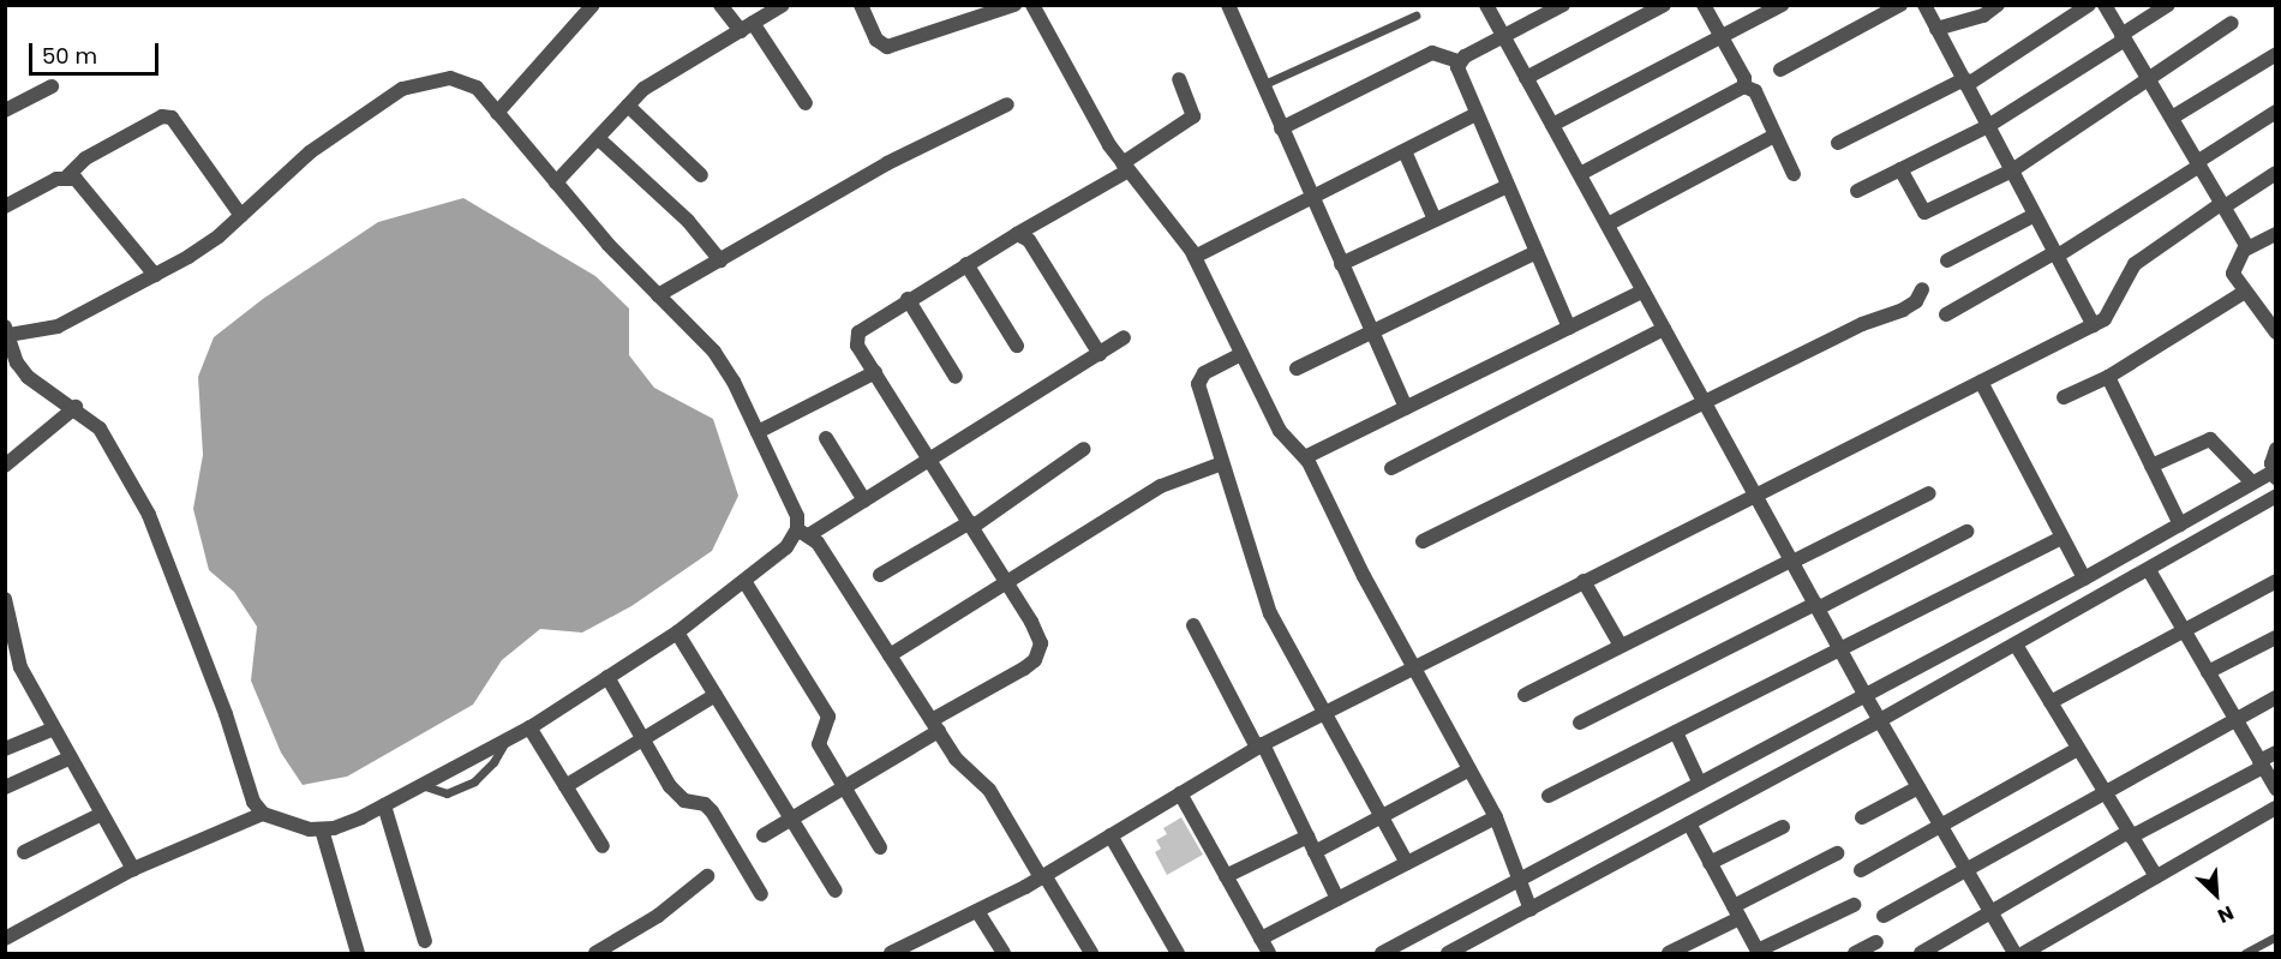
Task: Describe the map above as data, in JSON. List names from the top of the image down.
{
  "scale_bar": "50 m",
  "north": "bottom right"
}
